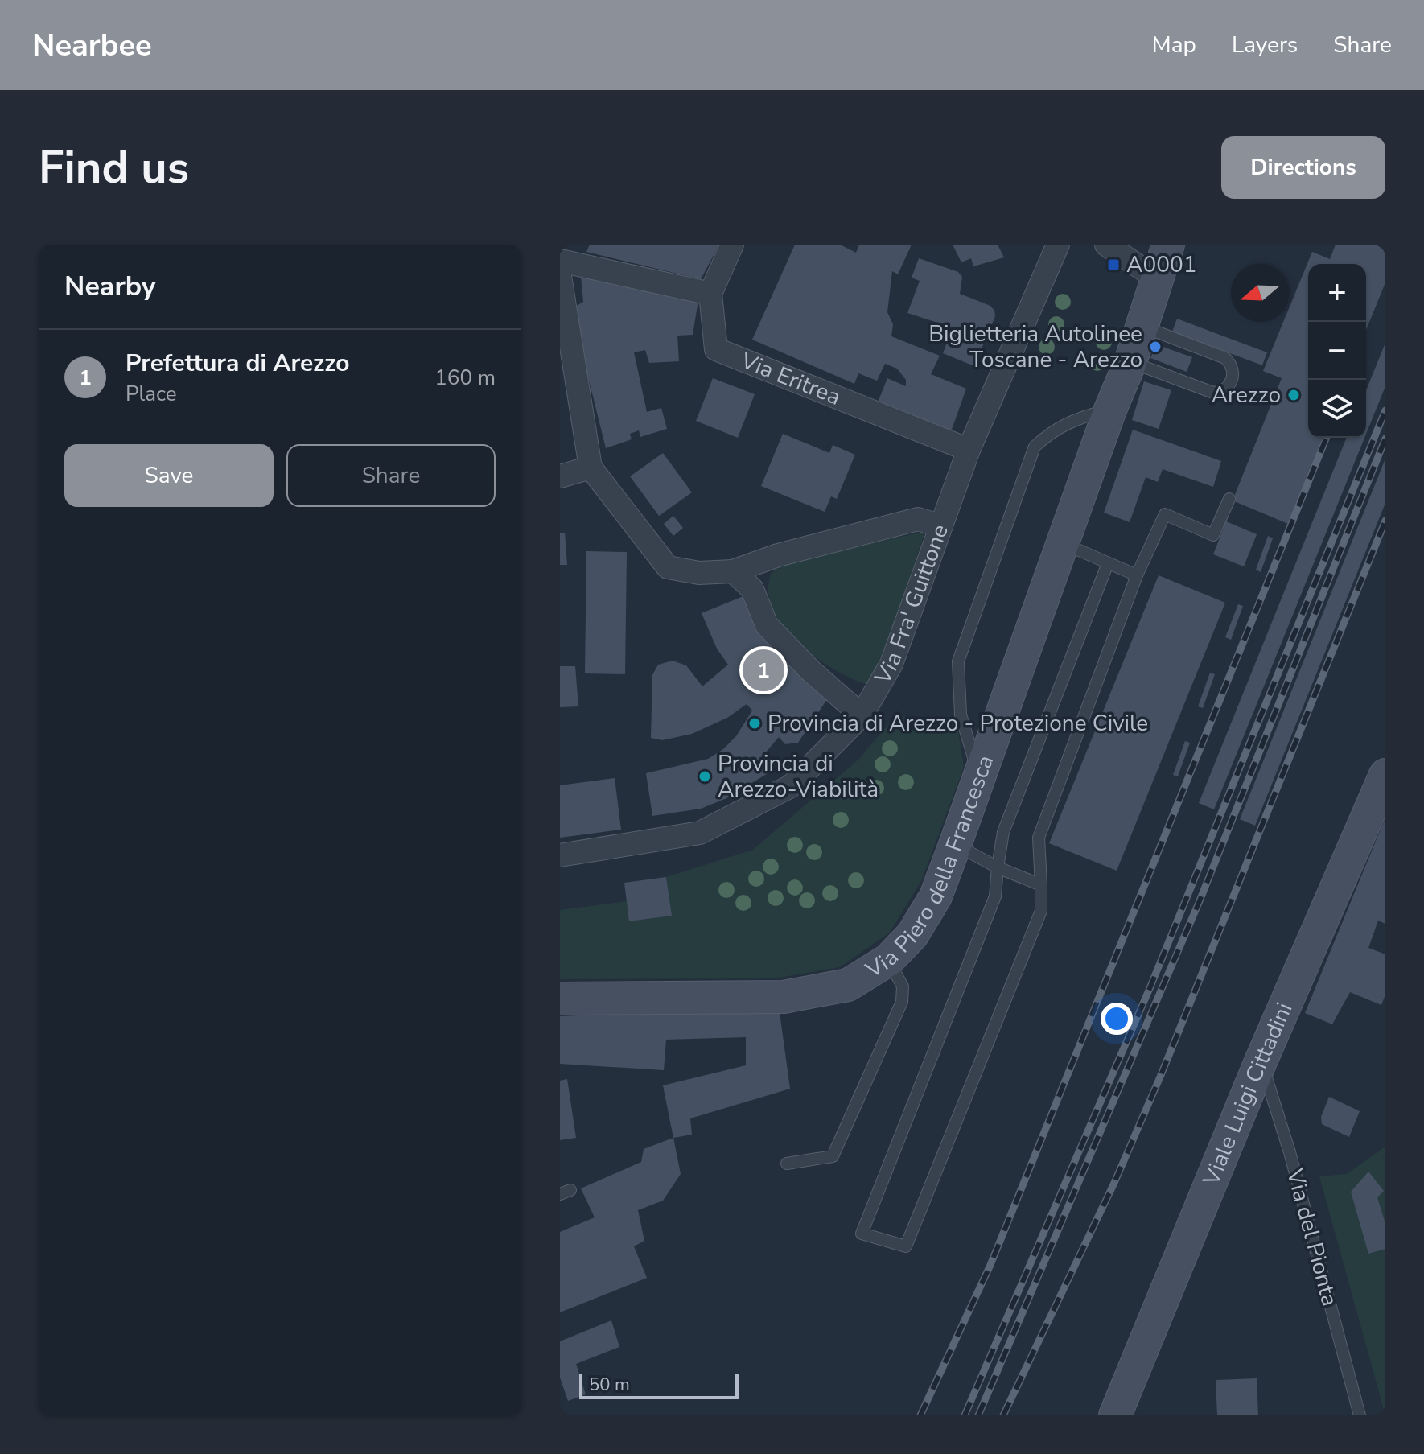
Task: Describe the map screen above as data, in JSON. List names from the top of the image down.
{
  "streets": {
    "main road": ["Via Piero della Francesca", "Viale Luigi Cittadini"],
    "street": ["Via Eritrea", "Via Fra' Guittone"],
    "lane": ["Via del Pionta"]
  },
  "crossings": [
    ["Via Eritrea", "Via Fra' Guittone"],
    ["Viale Luigi Cittadini", "Via del Pionta"]
  ],
  "places": {
    "transit": ["A0001"],
    "other": [
      "Biglietteria Autolinee Toscane - Arezzo",
      "Arezzo",
      "Provincia di Arezzo - Protezione Civile",
      "Provincia di Arezzo-Viabilità"
    ]
  },
  "scale_bar": "50 m",
  "north": "left",
  "page": {
    "header": "Nearbee",
    "nav": ["Map", "Layers", "Share"],
    "buttons": [
      "Directions",
      ["Save", "Share"]
    ],
    "title": "Find us",
    "heading": "Nearby",
    "map_buttons": ["+", "−"],
    "list": [
      {
        "mark": "1",
        "name": "Prefettura di Arezzo",
        "note": "Place",
        "value": "160 m"
      }
    ],
    "pins": "1",
    "scale": "50 m"
  }
}
